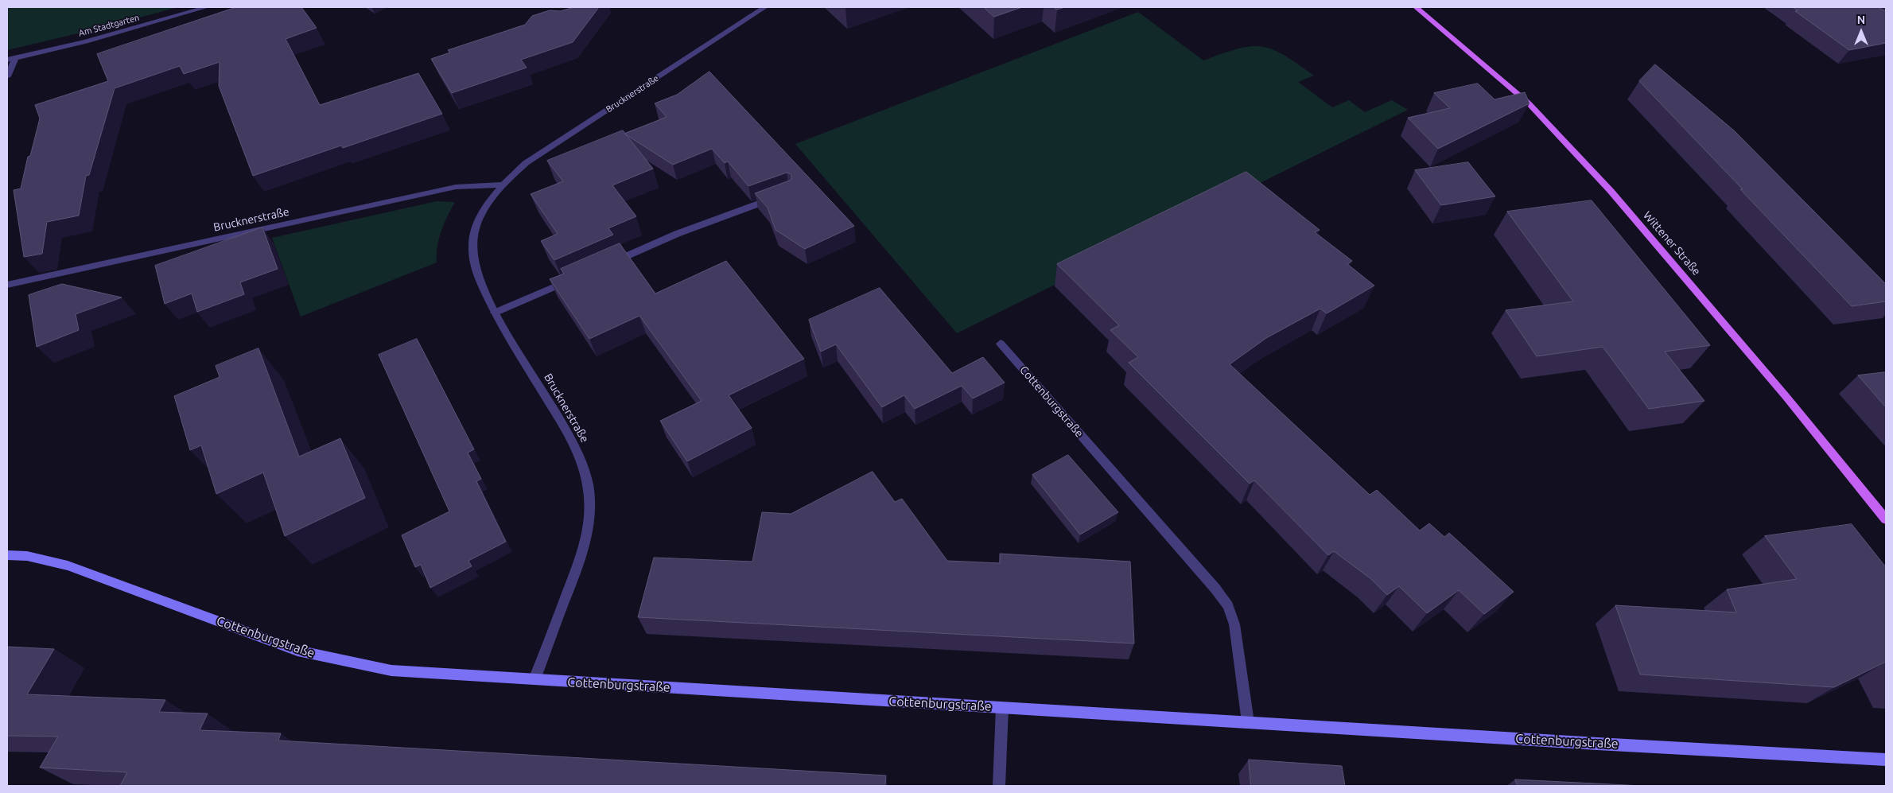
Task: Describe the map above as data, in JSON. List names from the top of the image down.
{
  "streets": {
    "main road": ["Wittener Straße"],
    "street": ["Am Stadtgarten", "Brucknerstraße", "Cottenburgstraße"]
  },
  "crossings": [
    ["Brucknerstraße", "Cottenburgstraße"]
  ],
  "north": "top"
}
